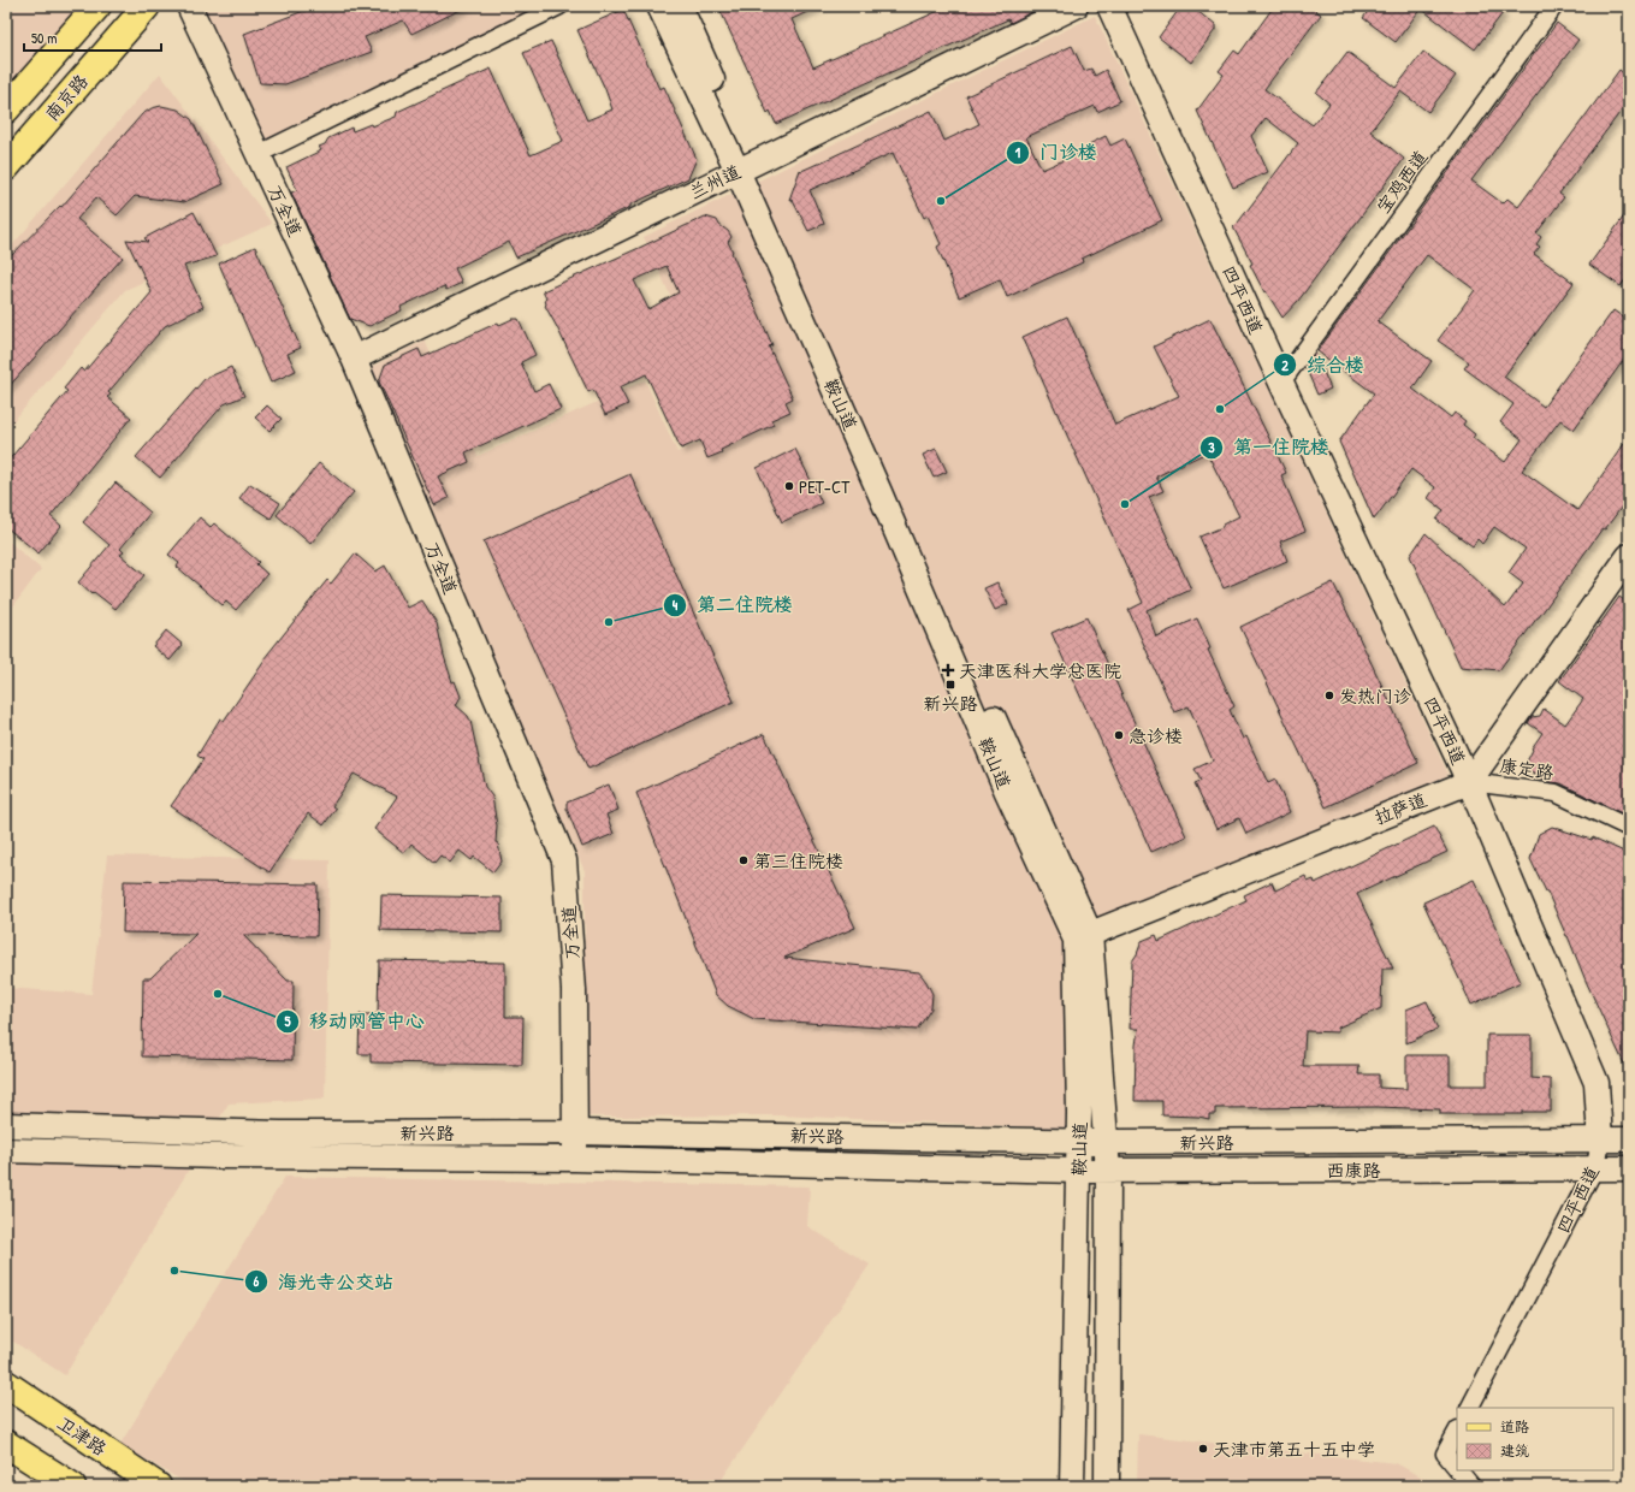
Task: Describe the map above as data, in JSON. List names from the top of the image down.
{
  "streets": {
    "main road": [
      "南京路",
      "兰州道",
      "万全道",
      "四平西道",
      "鞍山道",
      "拉萨道",
      "新兴路",
      "西康路",
      "卫津路"
    ],
    "street": ["宝鸡西道", "康定路"]
  },
  "crossings": [
    ["兰州道", "万全道"],
    ["兰州道", "鞍山道"],
    ["宝鸡西道", "四平西道"],
    ["万全道", "新兴路"],
    ["万全道", "西康路"],
    ["四平西道", "康定路"],
    ["四平西道", "拉萨道"],
    ["四平西道", "新兴路"],
    ["四平西道", "西康路"],
    ["鞍山道", "拉萨道"],
    ["鞍山道", "新兴路"],
    ["鞍山道", "西康路"],
    ["康定路", "拉萨道"]
  ],
  "places": {
    "other": [
      "门诊楼",
      "综合楼",
      "PET-CT",
      "第一住院楼",
      "第二住院楼",
      "发热门诊",
      "急诊楼",
      "第三住院楼",
      "移动网管中心",
      "海光寺公交站",
      "天津市第五十五中学"
    ],
    "health": ["天津医科大学总医院"],
    "transit": ["新兴路"]
  },
  "legend": ["道路", "建筑"],
  "scale_bar": "50 m"
}
